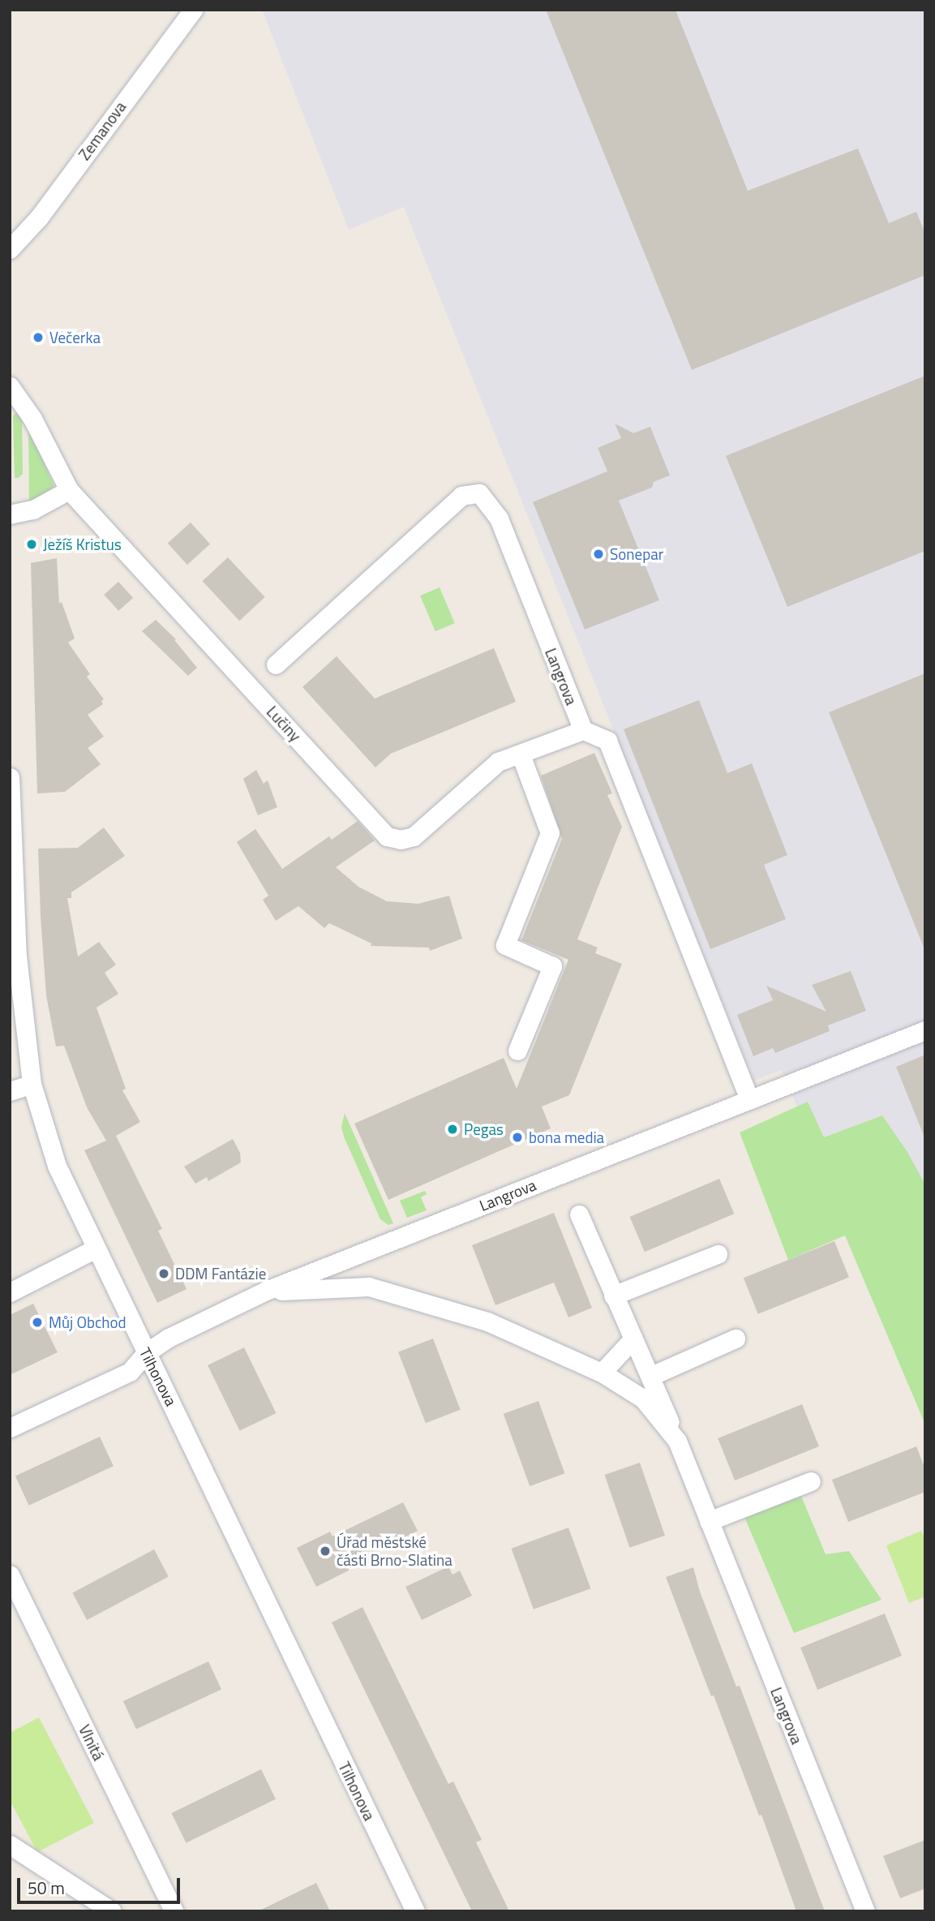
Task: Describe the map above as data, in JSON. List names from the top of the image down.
{
  "streets": {
    "street": [
      "Zemanova",
      "Langrova",
      "Lučiny",
      "Tilhonova",
      "Vlnitá"
    ]
  },
  "crossings": [
    ["Langrova", "Lučiny"],
    ["Langrova", "Tilhonova"]
  ],
  "places": [
    "Večerka",
    "Ježíš Kristus",
    "Sonepar",
    "Pegas",
    "bona media",
    "DDM Fantázie",
    "Můj Obchod",
    "Úřad městské části Brno-Slatina"
  ],
  "scale_bar": "50 m"
}
